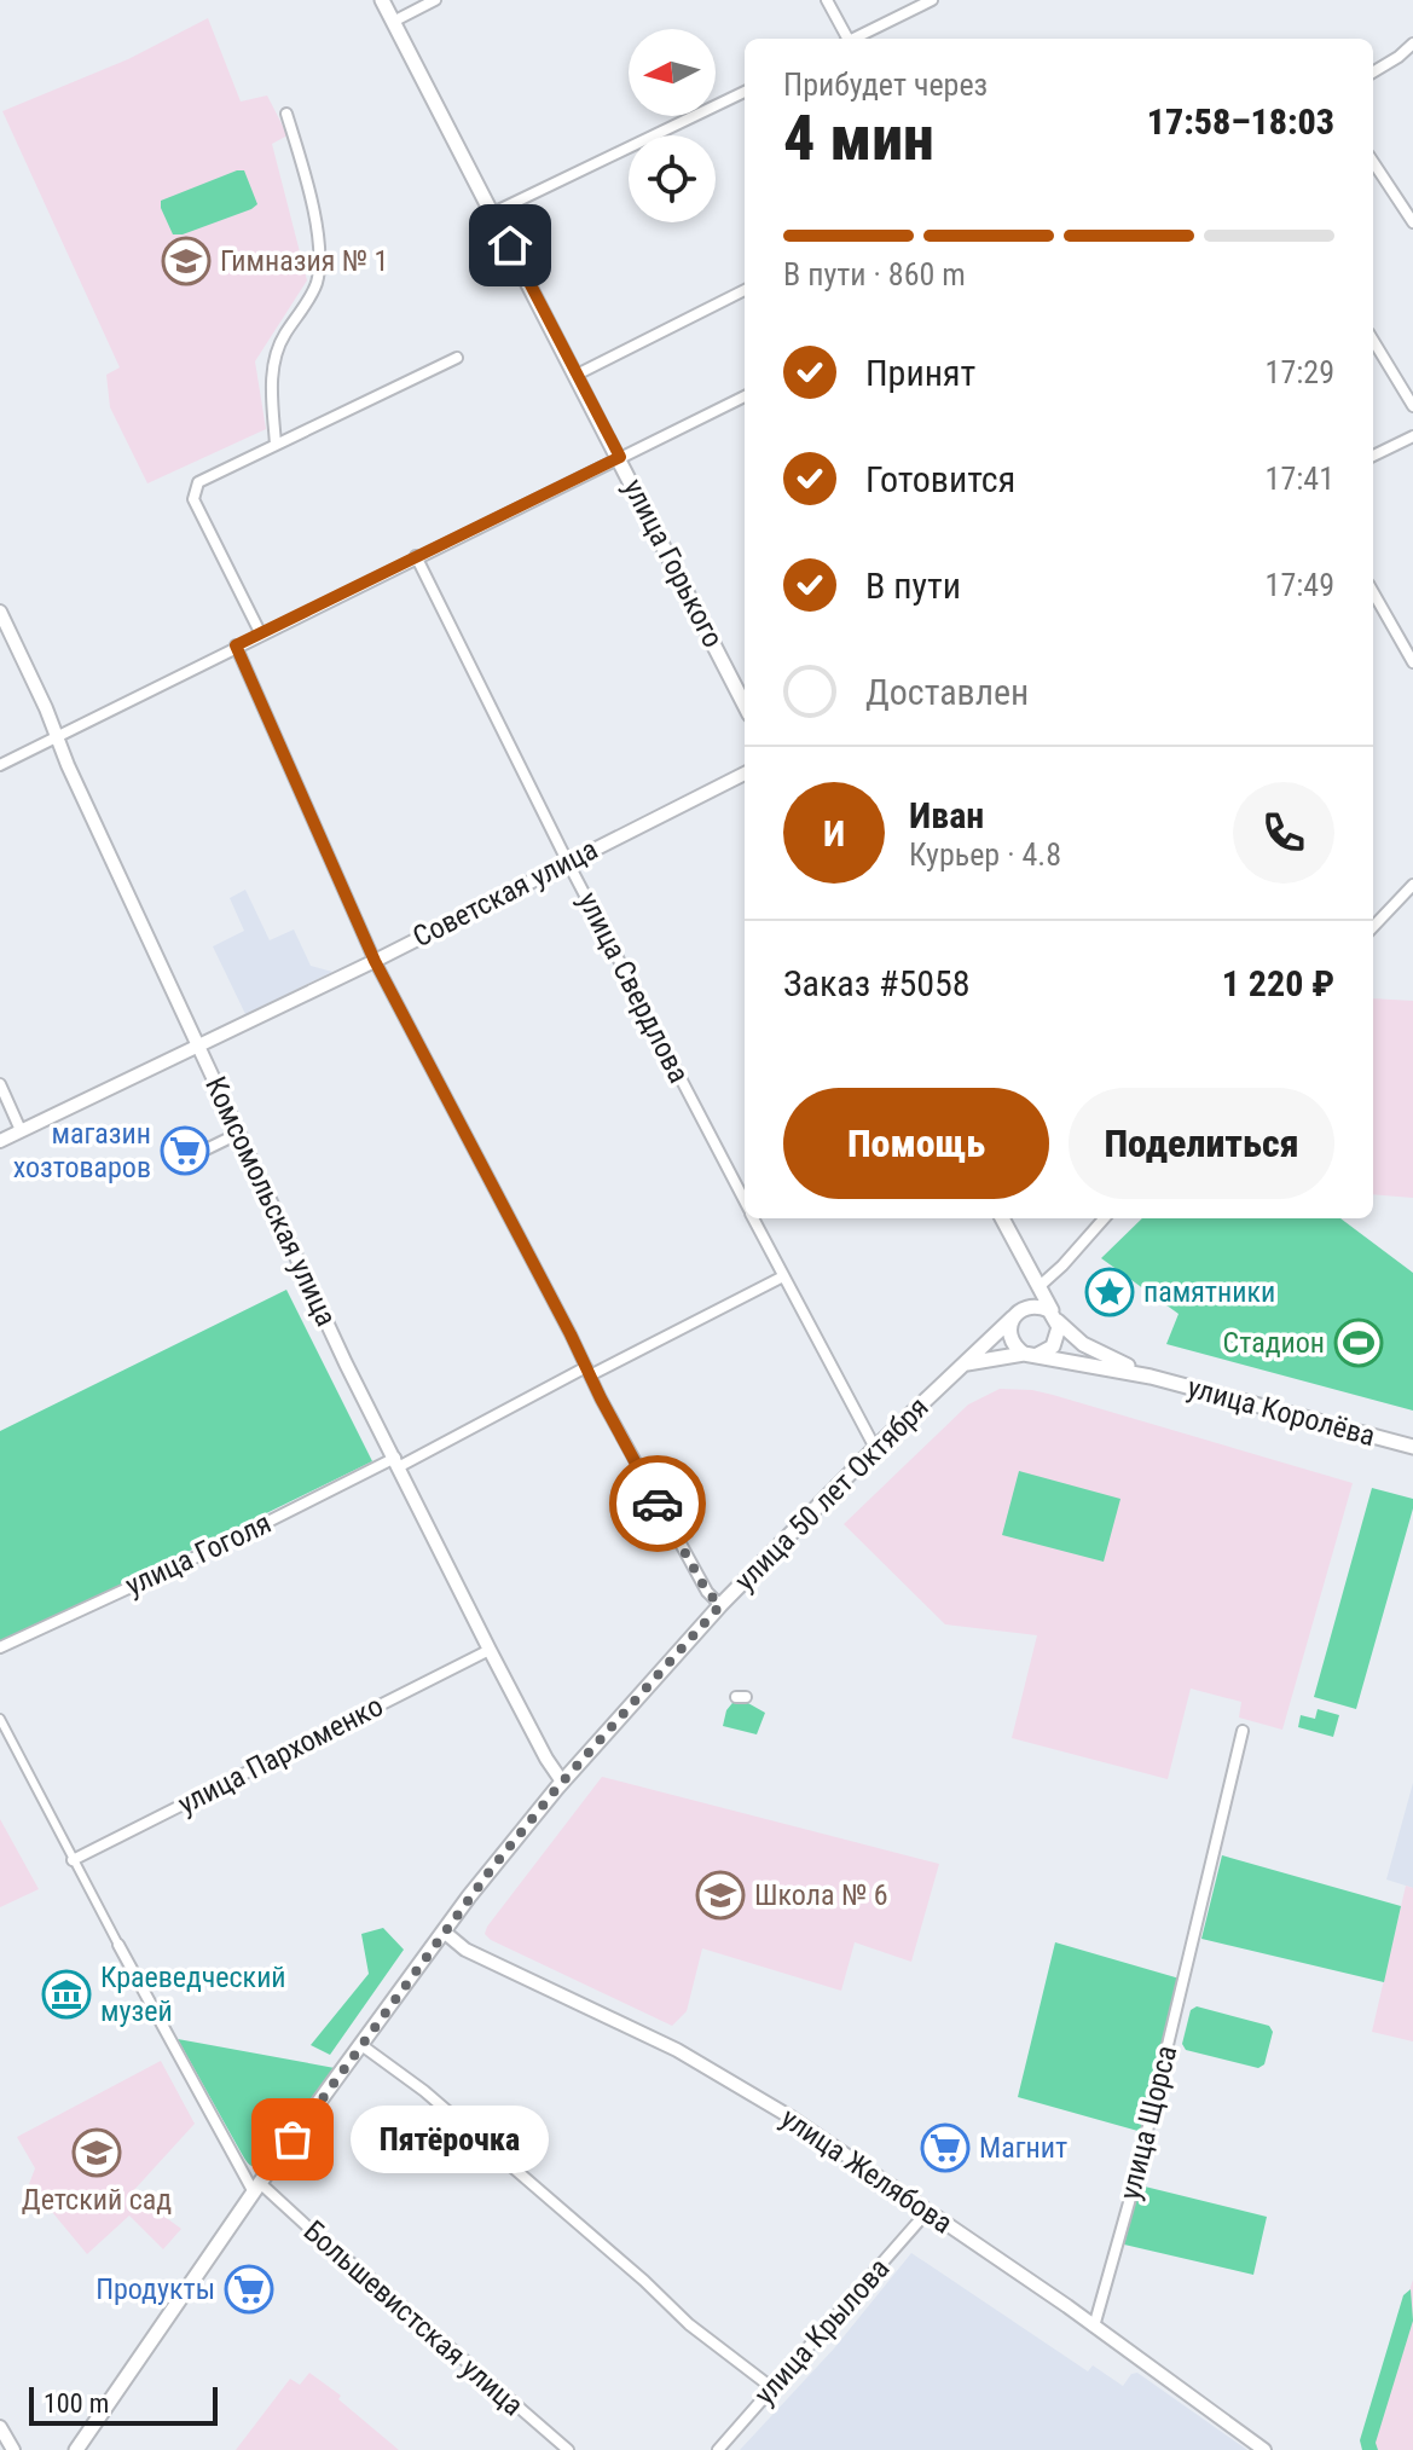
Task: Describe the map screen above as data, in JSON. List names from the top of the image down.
{
  "streets": {
    "main road": ["улица Горького", "улица Королёва", "улица 50 лет Октября"],
    "street": [
      "Советская улица",
      "улица Свердлова",
      "Комсомольская улица",
      "улица Гоголя",
      "улица Пархоменко",
      "улица Щорса",
      "улица Желябова",
      "Большевистская улица",
      "улица Крылова"
    ]
  },
  "crossings": [
    ["Советская улица", "улица Свердлова"],
    ["Советская улица", "Комсомольская улица"],
    ["улица Свердлова", "улица 50 лет Октября"],
    ["улица Свердлова", "улица Гоголя"],
    ["Комсомольская улица", "улица 50 лет Октября"],
    ["Комсомольская улица", "улица Гоголя"],
    ["Комсомольская улица", "улица Пархоменко"],
    ["улица Королёва", "улица 50 лет Октября"],
    ["улица 50 лет Октября", "улица Желябова"],
    ["улица 50 лет Октября", "Большевистская улица"],
    ["улица Пархоменко", "Большевистская улица"],
    ["улица Щорса", "улица Желябова"],
    ["улица Желябова", "улица Крылова"]
  ],
  "places": {
    "school or university": ["Гимназия № 1", "Школа № 6", "Детский сад"],
    "supermarket": ["магазин хозтоваров", "Магнит", "Продукты"],
    "place": ["памятники"],
    "sports": ["Стадион"],
    "museum": ["Краеведческий музей"],
    "other": ["Пятёрочка"]
  },
  "scale_bar": "100 m",
  "north": "left",
  "page": {
    "heading": ["4 мин", "Прибудет через", "17:58–18:03"],
    "panel": [
      "Иван",
      "Курьер · 4.8",
      "Заказ #5058",
      "1 220 ₽"
    ],
    "bar": "В пути · 860 m",
    "list": [
      ["Принят", "17:29"],
      ["Готовится", "17:41"],
      ["В пути", "17:49"],
      "Доставлен"
    ],
    "round": "И",
    "buttons": ["Помощь", "Поделиться"],
    "bubble": "Пятёрочка",
    "scale": "100 m"
  }
}
